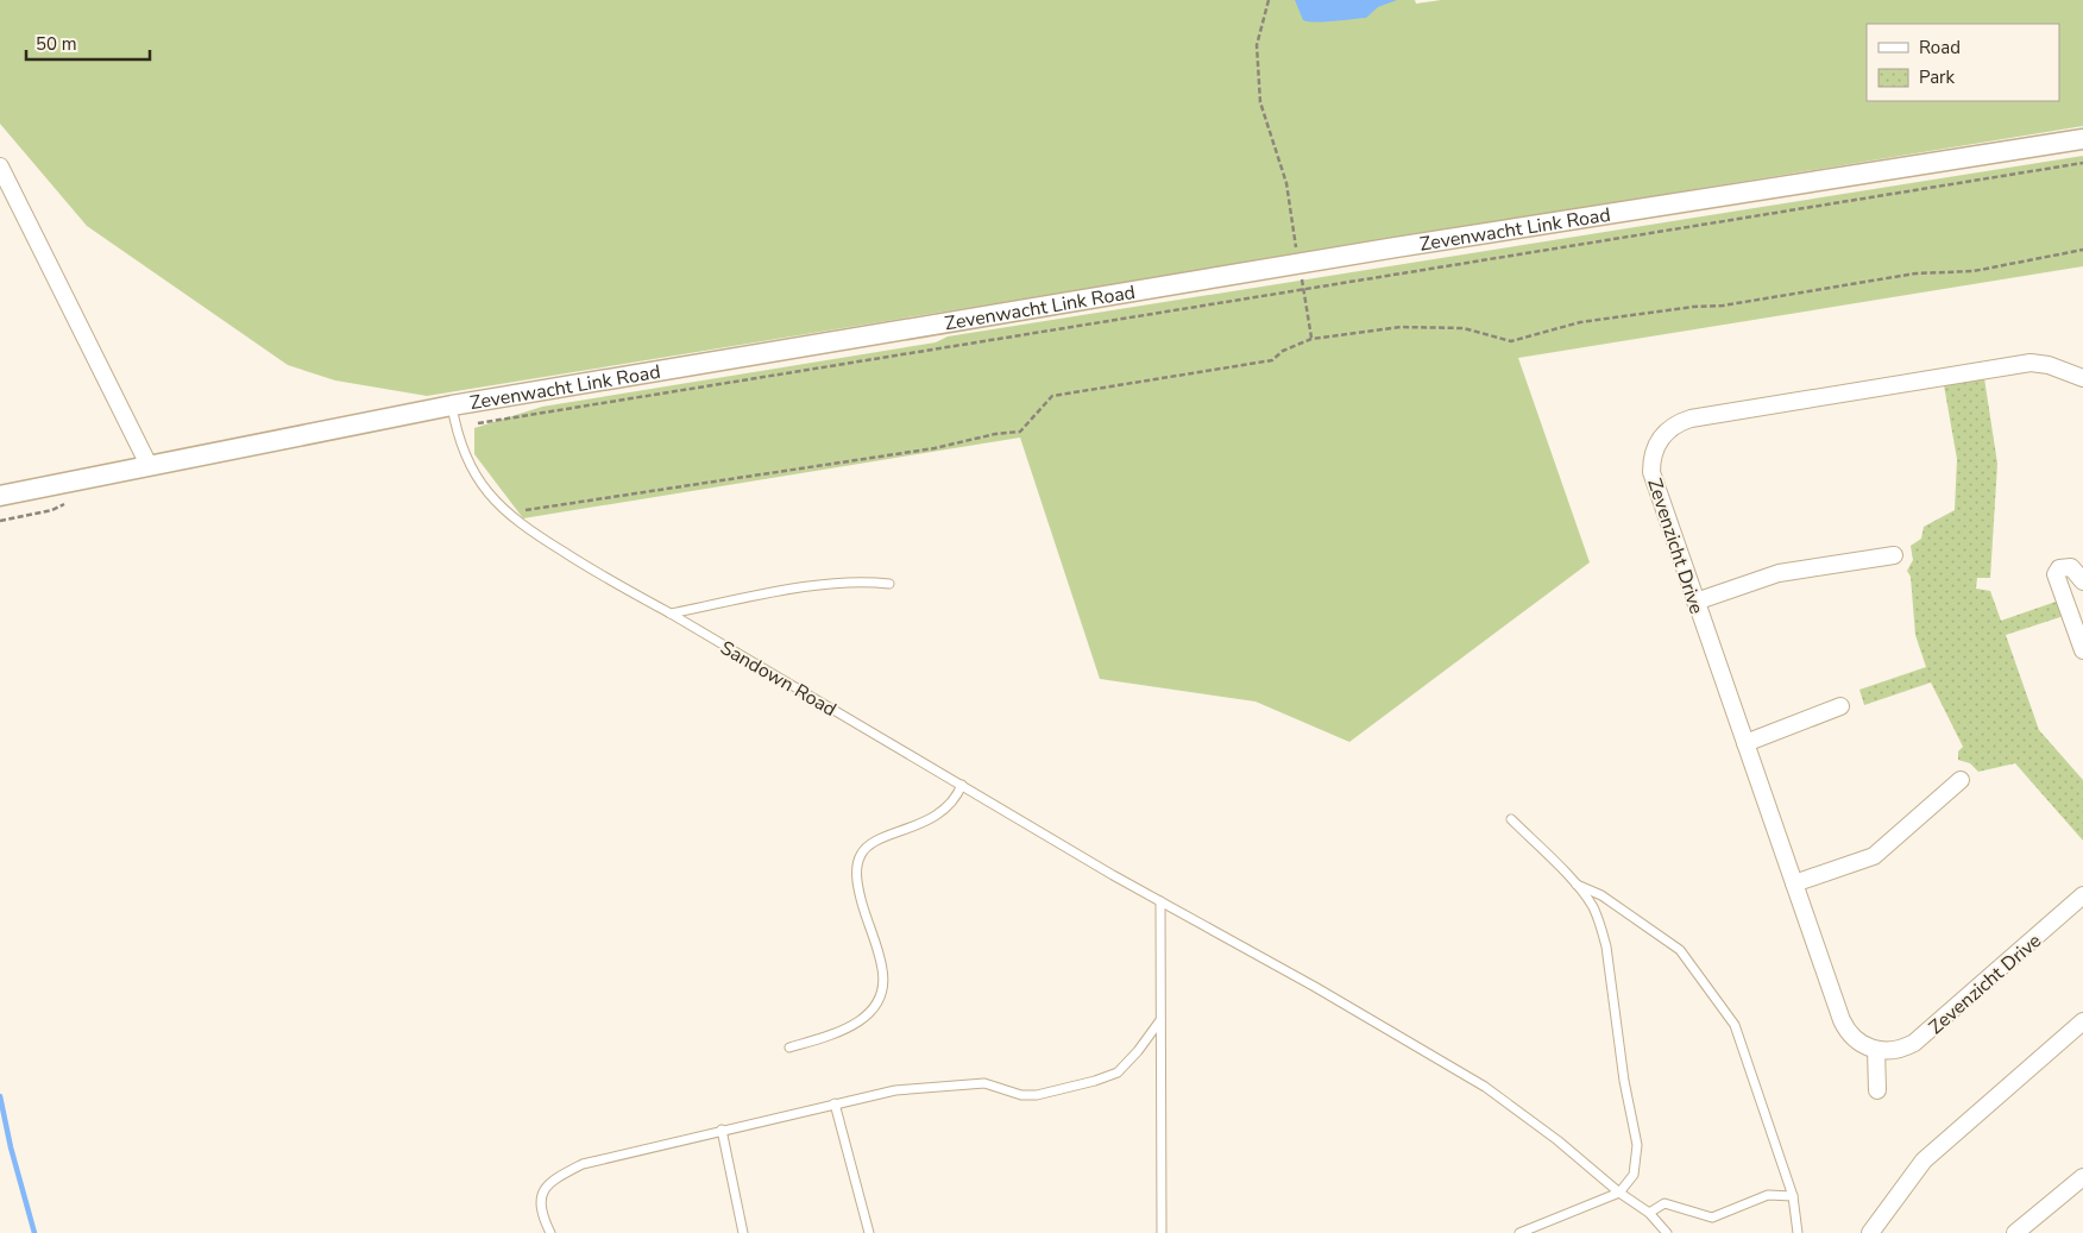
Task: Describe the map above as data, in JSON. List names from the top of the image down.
{
  "streets": {
    "street": ["Zevenwacht Link Road", "Zevenzicht Drive"],
    "lane": ["Sandown Road"]
  },
  "crossings": [
    ["Zevenwacht Link Road", "Sandown Road"]
  ],
  "legend": ["Road", "Park"],
  "scale_bar": "50 m"
}
